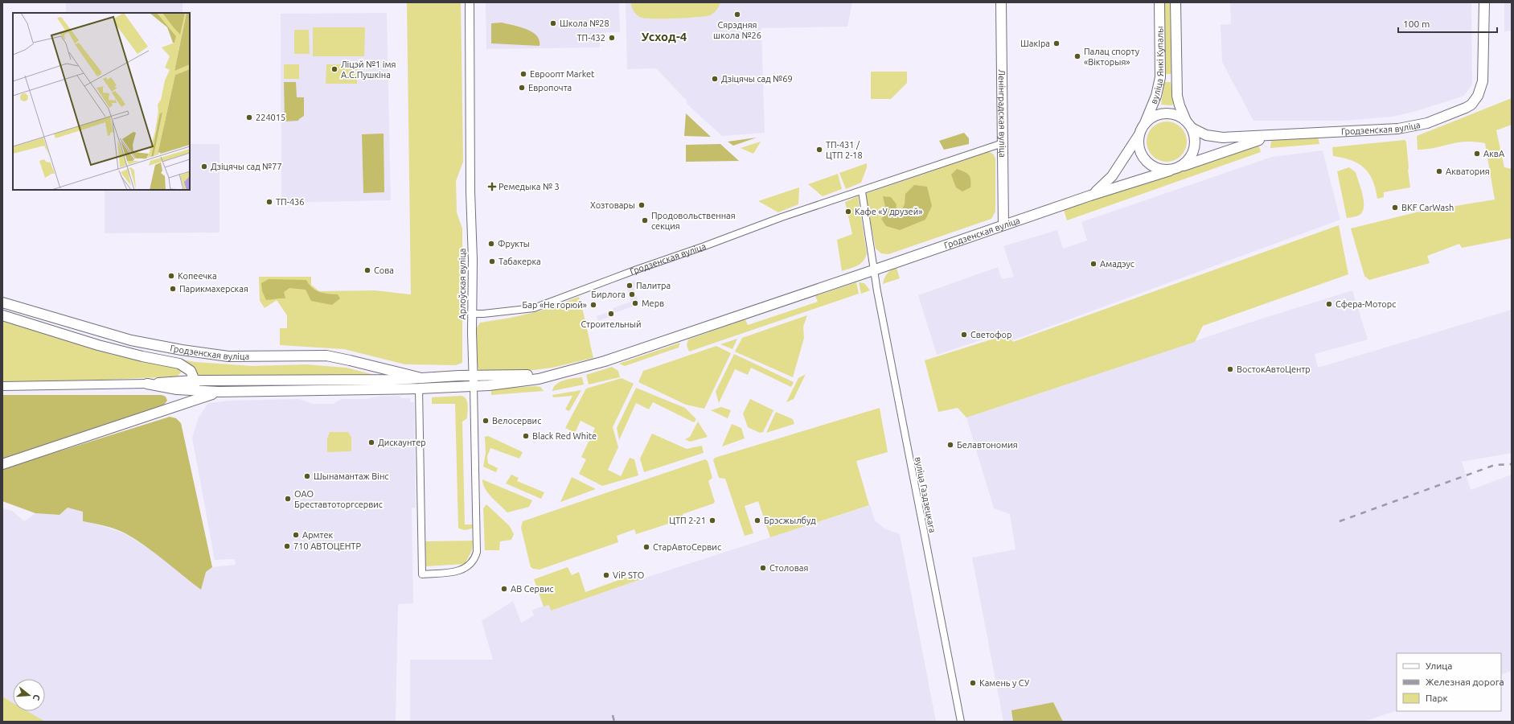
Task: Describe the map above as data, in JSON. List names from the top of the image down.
{
  "streets": {
    "main road": ["вуліца Янкі Купалы", "Ленінградская вуліца", "Гродзенская вуліца"],
    "street": ["Арлоўская вуліца", "вуліца Газдзецкага"]
  },
  "crossings": [
    ["вуліца Янкі Купалы", "Гродзенская вуліца"],
    ["Ленінградская вуліца", "Гродзенская вуліца"],
    ["Гродзенская вуліца", "Арлоўская вуліца"],
    ["Гродзенская вуліца", "вуліца Газдзецкага"]
  ],
  "districts": ["Усход-4"],
  "places": {
    "other": [
      "Сярэдняя школа №26",
      "Школа №28",
      "ТП-432",
      "ШакІра",
      "Палац спорту «Вікторыя»",
      "Ліцэй №1 імя А.С.Пушкіна",
      "Евроопт Market",
      "Дзіцячы сад №69",
      "Европочта",
      "224015",
      "ТП-431 / ЦТП 2-18",
      "АквА",
      "Дзіцячы сад №77",
      "Акватория",
      "ТП-436",
      "Хозтовары",
      "BKF CarWash",
      "Кафе «У друзей»",
      "Продовольственная секция",
      "Фрукты",
      "Табакерка",
      "Амадэус",
      "Сова",
      "Копеечка",
      "Палитра",
      "Парикмахерская",
      "Бирлога",
      "Мерв",
      "Сфера-Моторс",
      "Бар «Не горюй»",
      "Строительный",
      "Светофор",
      "ВостокАвтоЦентр",
      "Велосервис",
      "Black Red White",
      "Дискаунтер",
      "Белавтономия",
      "Шынамантаж Вінс",
      "ОАО Бреставтоторгсервис",
      "ЦТП 2-21",
      "Брэсжылбуд",
      "Армтек",
      "710 АВТОЦЕНТР",
      "СтарАвтоСервис",
      "Столовая",
      "ViP STO",
      "АВ Сервис",
      "Камень у СУ"
    ],
    "health": ["Ремедыка № 3"]
  },
  "legend": ["Улица", "Железная дорога", "Парк"],
  "scale_bar": "100 m",
  "north": "right"
}
